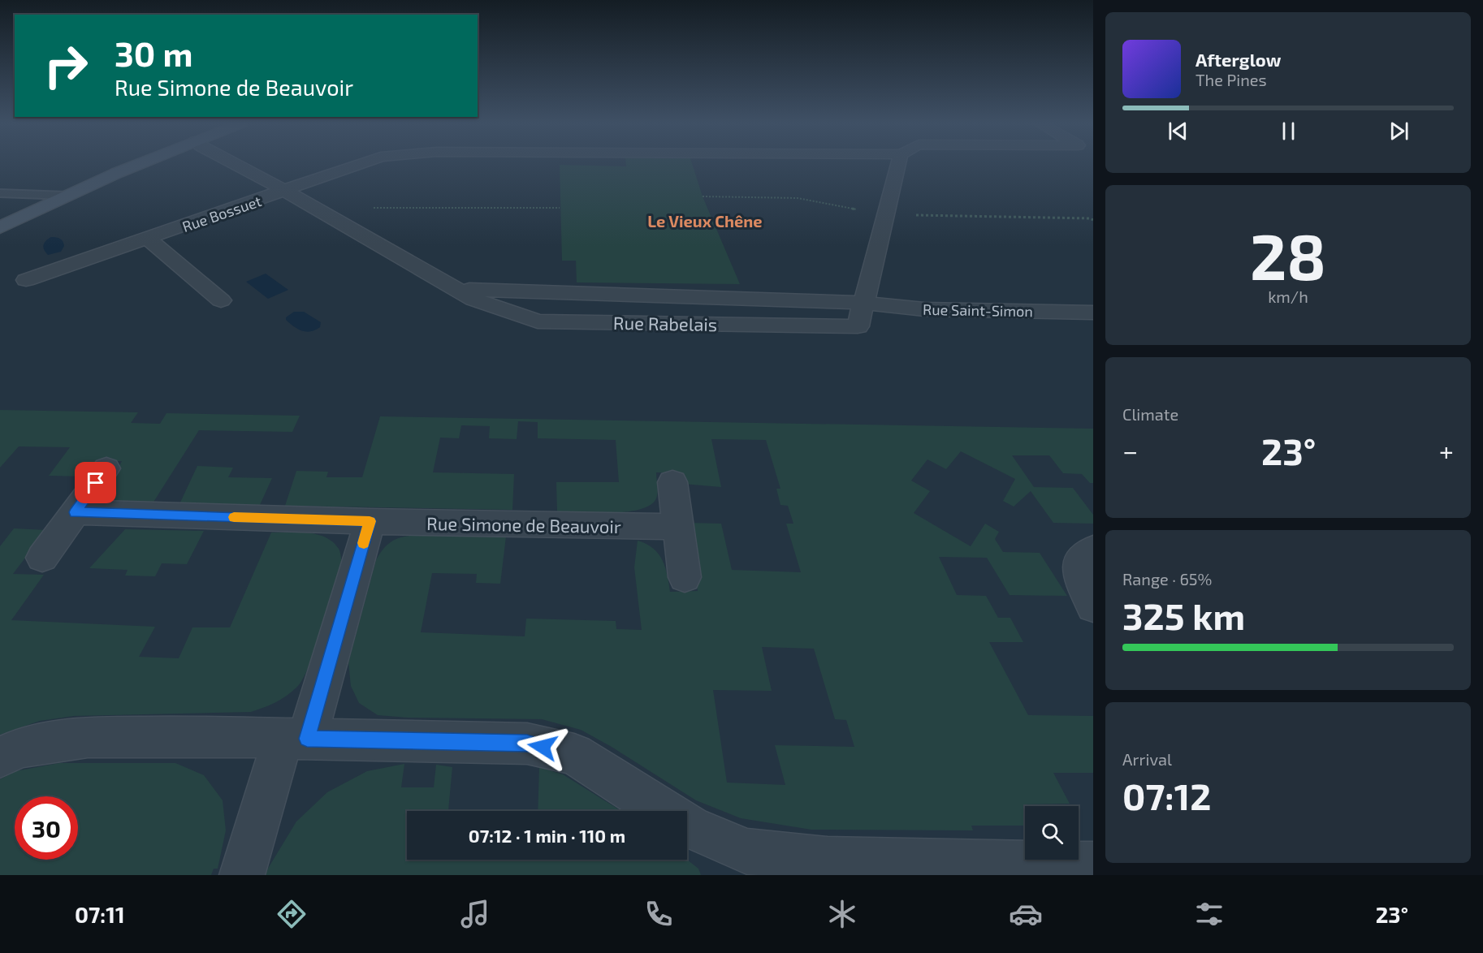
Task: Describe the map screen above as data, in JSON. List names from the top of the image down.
{
  "streets": {
    "street": [
      "Rue Bossuet",
      "Rue Saint-Simon",
      "Rue Rabelais",
      "Rue Simone de Beauvoir"
    ]
  },
  "crossings": [
    ["Rue Bossuet", "Rue Rabelais"],
    ["Rue Saint-Simon", "Rue Rabelais"]
  ],
  "districts": ["Le Vieux Chêne"],
  "page": {
    "turn": ["30 m", "Rue Simone de Beauvoir"],
    "song": ["Afterglow", "The Pines"],
    "tile": [
      ["28", "km/h"],
      "Climate",
      ["Range · 65%", "325 km"],
      ["Arrival", "07:12"]
    ],
    "heat": ["−", "23°", "+"],
    "limit": "30",
    "trip": "07:12 · 1 min · 110 m",
    "tabs": ["07:11", "23°"]
  }
}
